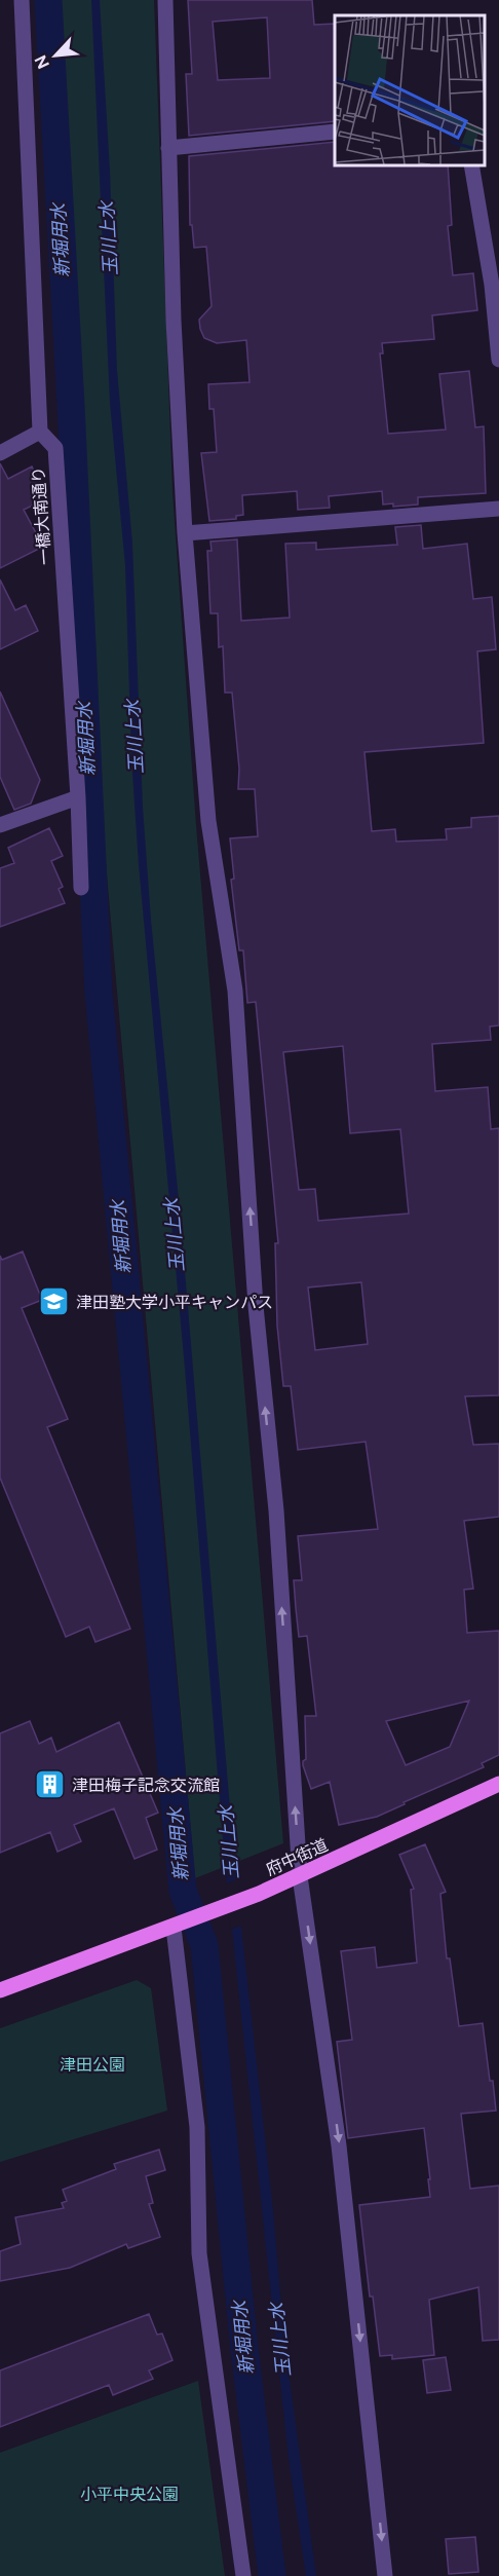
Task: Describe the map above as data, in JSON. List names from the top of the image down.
{
  "streets": {
    "main road": ["府中街道"],
    "street": ["一橋大南通り"]
  },
  "water": ["玉川上水", "新堀用水"],
  "parks": ["津田公園", "小平中央公園"],
  "places": {
    "school or university": ["津田塾大学小平キャンパス"],
    "building": ["津田梅子記念交流館"]
  },
  "north": "bottom left"
}
